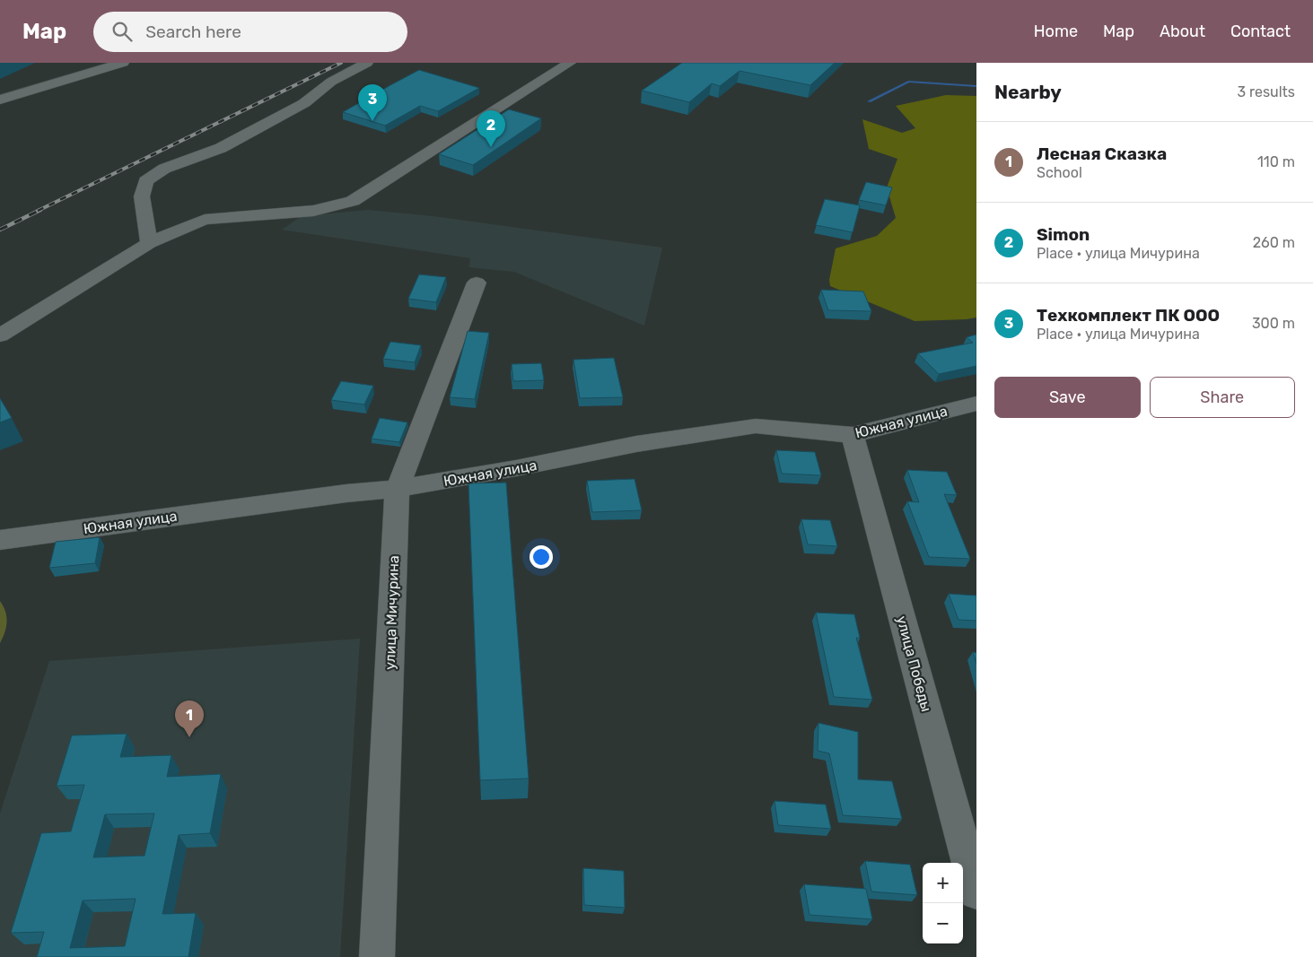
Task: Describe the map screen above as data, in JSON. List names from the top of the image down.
{
  "streets": {
    "street": ["Южная улица", "улица Мичурина", "улица Победы"]
  },
  "crossings": [
    ["Южная улица", "улица Мичурина"],
    ["Южная улица", "улица Победы"]
  ],
  "page": {
    "header": "Map",
    "search": "Search here",
    "nav": [
      "Home",
      "Map",
      "About",
      "Contact"
    ],
    "heading": ["Nearby", "3 results"],
    "pins": ["3", "2", "1"],
    "list": [
      {
        "mark": "1",
        "name": "Лесная Сказка",
        "note": "School",
        "value": "110 m"
      },
      {
        "mark": "2",
        "name": "Simon",
        "note": "Place · улица Мичурина",
        "value": "260 m"
      },
      {
        "mark": "3",
        "name": "Техкомплект ПК ООО",
        "note": "Place · улица Мичурина",
        "value": "300 m"
      }
    ],
    "buttons": ["Save", "Share"],
    "map_buttons": ["+", "−"]
  }
}
